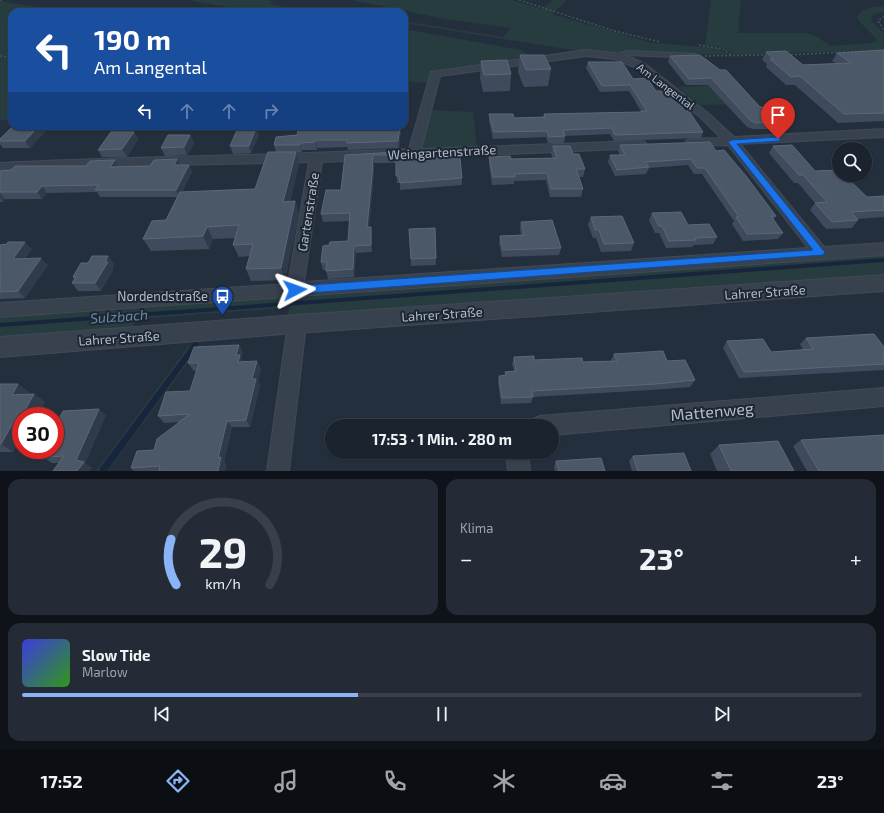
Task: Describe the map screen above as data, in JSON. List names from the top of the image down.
{
  "streets": {
    "street": [
      "Am Langental",
      "Weingartenstraße",
      "Gartenstraße",
      "Lahrer Straße",
      "Mattenweg"
    ]
  },
  "crossings": [
    ["Am Langental", "Weingartenstraße"],
    ["Weingartenstraße", "Gartenstraße"]
  ],
  "water": ["Sulzbach"],
  "places": {
    "bus stop": ["Nordendstraße"]
  },
  "page": {
    "turn": ["190 m", "Am Langental"],
    "limit": "30",
    "trip": "17:53 · 1 Min. · 280 m",
    "tile": "Klima",
    "heat": ["−", "23°", "+"],
    "song": ["Slow Tide", "Marlow"],
    "tabs": ["17:52", "23°"],
    "gauge": ["29", "km/h"]
  }
}
